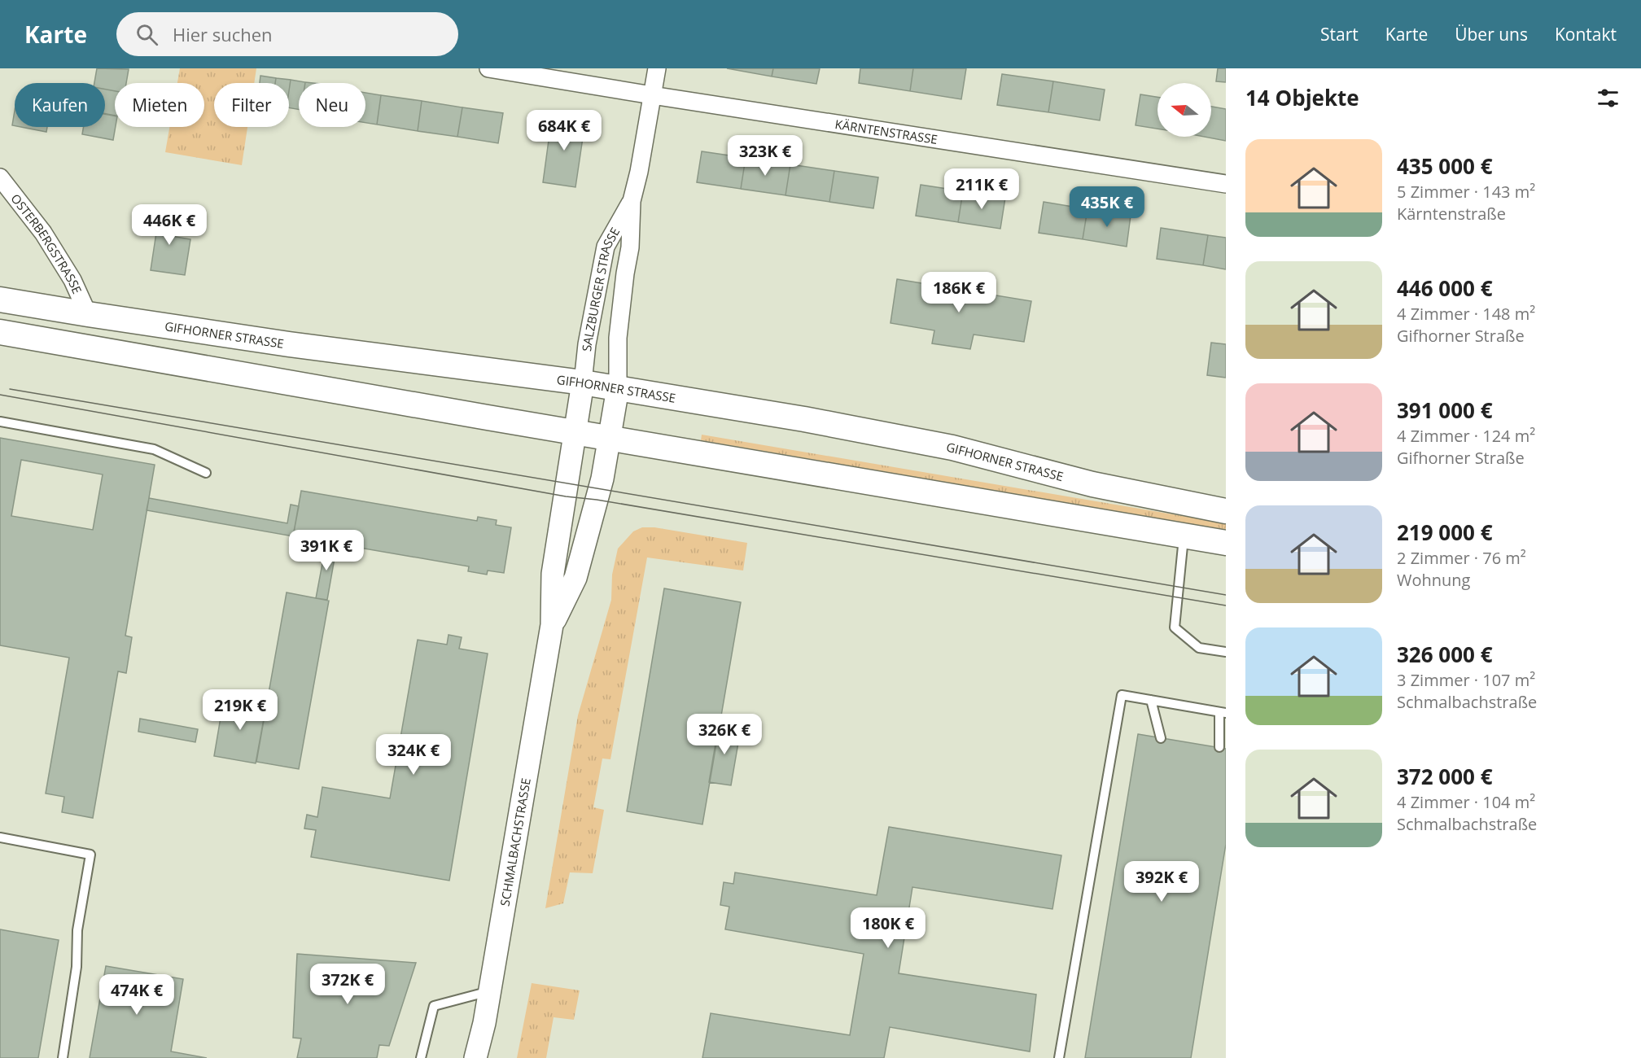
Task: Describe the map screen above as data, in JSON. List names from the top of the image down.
{
  "streets": {
    "main road": ["GIFHORNER STRASSE"],
    "street": [
      "KÄRNTENSTRASSE",
      "OSTERBERGSTRASSE",
      "SALZBURGER STRASSE",
      "SCHMALBACHSTRASSE"
    ]
  },
  "crossings": [
    ["KÄRNTENSTRASSE", "SALZBURGER STRASSE"],
    ["OSTERBERGSTRASSE", "GIFHORNER STRASSE"],
    ["SALZBURGER STRASSE", "GIFHORNER STRASSE"],
    ["SALZBURGER STRASSE", "SCHMALBACHSTRASSE"],
    ["GIFHORNER STRASSE", "SCHMALBACHSTRASSE"]
  ],
  "north": "left",
  "page": {
    "header": "Karte",
    "search": "Hier suchen",
    "nav": [
      "Start",
      "Karte",
      "Über uns",
      "Kontakt"
    ],
    "heading": "14 Objekte",
    "chip": [
      "Kaufen",
      "Mieten",
      "Filter",
      "Neu"
    ],
    "price": [
      "684K €",
      "323K €",
      "211K €",
      "435K €",
      "446K €",
      "186K €",
      "391K €",
      "219K €",
      "326K €",
      "324K €",
      "392K €",
      "180K €",
      "372K €",
      "474K €"
    ],
    "list": [
      {
        "name": "435 000 €",
        "note": "5 Zimmer · 143 m² · Kärntenstraße"
      },
      {
        "name": "446 000 €",
        "note": "4 Zimmer · 148 m² · Gifhorner Straße"
      },
      {
        "name": "391 000 €",
        "note": "4 Zimmer · 124 m² · Gifhorner Straße"
      },
      {
        "name": "219 000 €",
        "note": "2 Zimmer · 76 m² · Wohnung"
      },
      {
        "name": "326 000 €",
        "note": "3 Zimmer · 107 m² · Schmalbachstraße"
      },
      {
        "name": "372 000 €",
        "note": "4 Zimmer · 104 m² · Schmalbachstraße"
      }
    ]
  }
}
